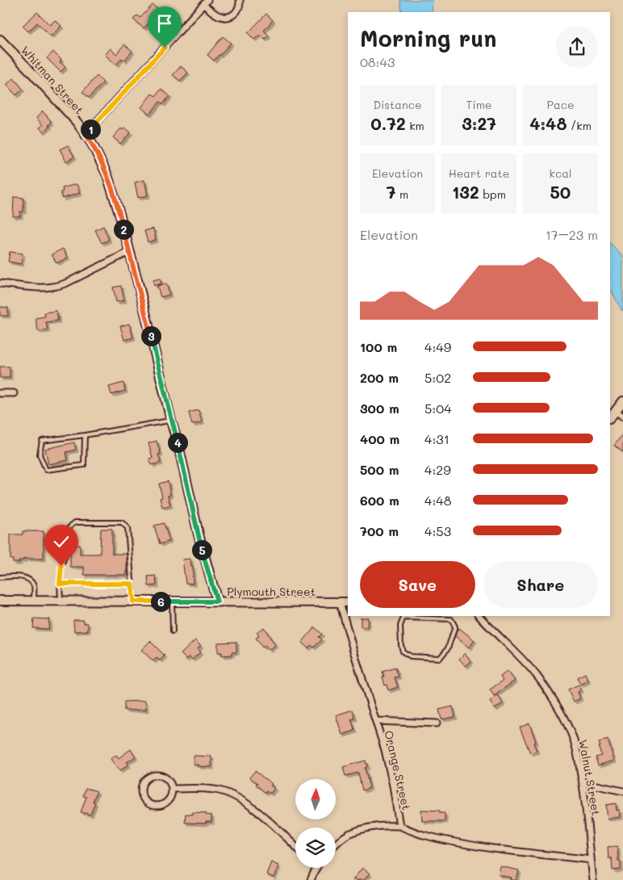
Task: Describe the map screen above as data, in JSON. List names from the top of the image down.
{
  "streets": {
    "street": [
      "Whitman Street",
      "Plymouth Street",
      "Orange Street",
      "Walnut Street"
    ]
  },
  "crossings": [
    ["Whitman Street", "Plymouth Street"],
    ["Plymouth Street", "Orange Street"],
    ["Orange Street", "Walnut Street"]
  ],
  "north": "top",
  "page": {
    "heading": ["Morning run", "08:43"],
    "stats": [
      ["Distance", "0.72 km"],
      ["Time", "3:27"],
      ["Pace", "4:48 /km"],
      ["Elevation", "7 m"],
      ["Heart rate", "132 bpm"],
      ["kcal", "50"]
    ],
    "pins": [
      "1",
      "2",
      "3",
      "4",
      "5",
      "6"
    ],
    "chart": ["Elevation", "17–23 m"],
    "list": [
      {
        "name": "100 m",
        "note": "4:49"
      },
      {
        "name": "200 m",
        "note": "5:02"
      },
      {
        "name": "300 m",
        "note": "5:04"
      },
      {
        "name": "400 m",
        "note": "4:31"
      },
      {
        "name": "500 m",
        "note": "4:29"
      },
      {
        "name": "600 m",
        "note": "4:48"
      },
      {
        "name": "700 m",
        "note": "4:53"
      }
    ],
    "buttons": ["Save", "Share"]
  }
}
